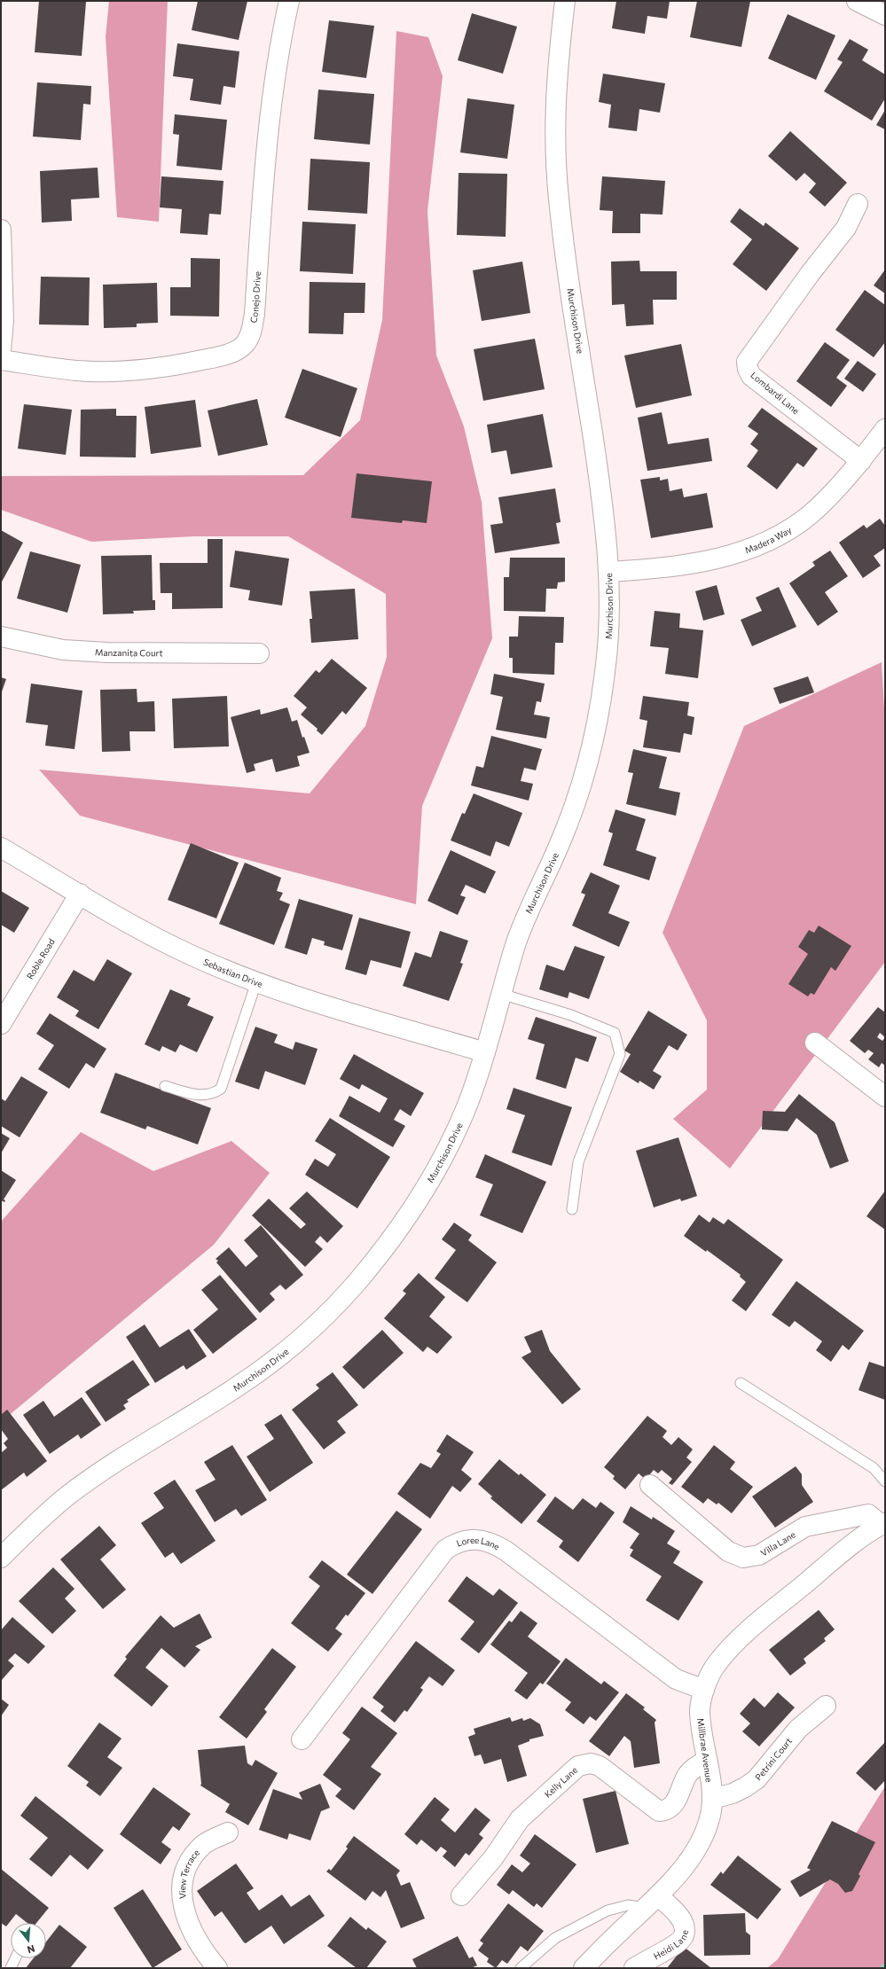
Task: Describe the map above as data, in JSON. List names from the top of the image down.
{
  "streets": {
    "street": [
      "Conejo Drive",
      "Murchison Drive",
      "Lombardi Lane",
      "Madera Way",
      "Manzanita Court",
      "Roble Road",
      "Sebastian Drive",
      "Villa Lane",
      "Loree Lane",
      "Millbrae Avenue",
      "Petrini Court",
      "Kelly Lane",
      "View Terrace",
      "Heidi Lane"
    ]
  },
  "crossings": [
    ["Murchison Drive", "Madera Way"],
    ["Murchison Drive", "Sebastian Drive"],
    ["Lombardi Lane", "Madera Way"],
    ["Roble Road", "Sebastian Drive"],
    ["Villa Lane", "Millbrae Avenue"],
    ["Loree Lane", "Millbrae Avenue"],
    ["Millbrae Avenue", "Petrini Court"],
    ["Millbrae Avenue", "Kelly Lane"],
    ["Millbrae Avenue", "Heidi Lane"]
  ],
  "north": "bottom"
}
